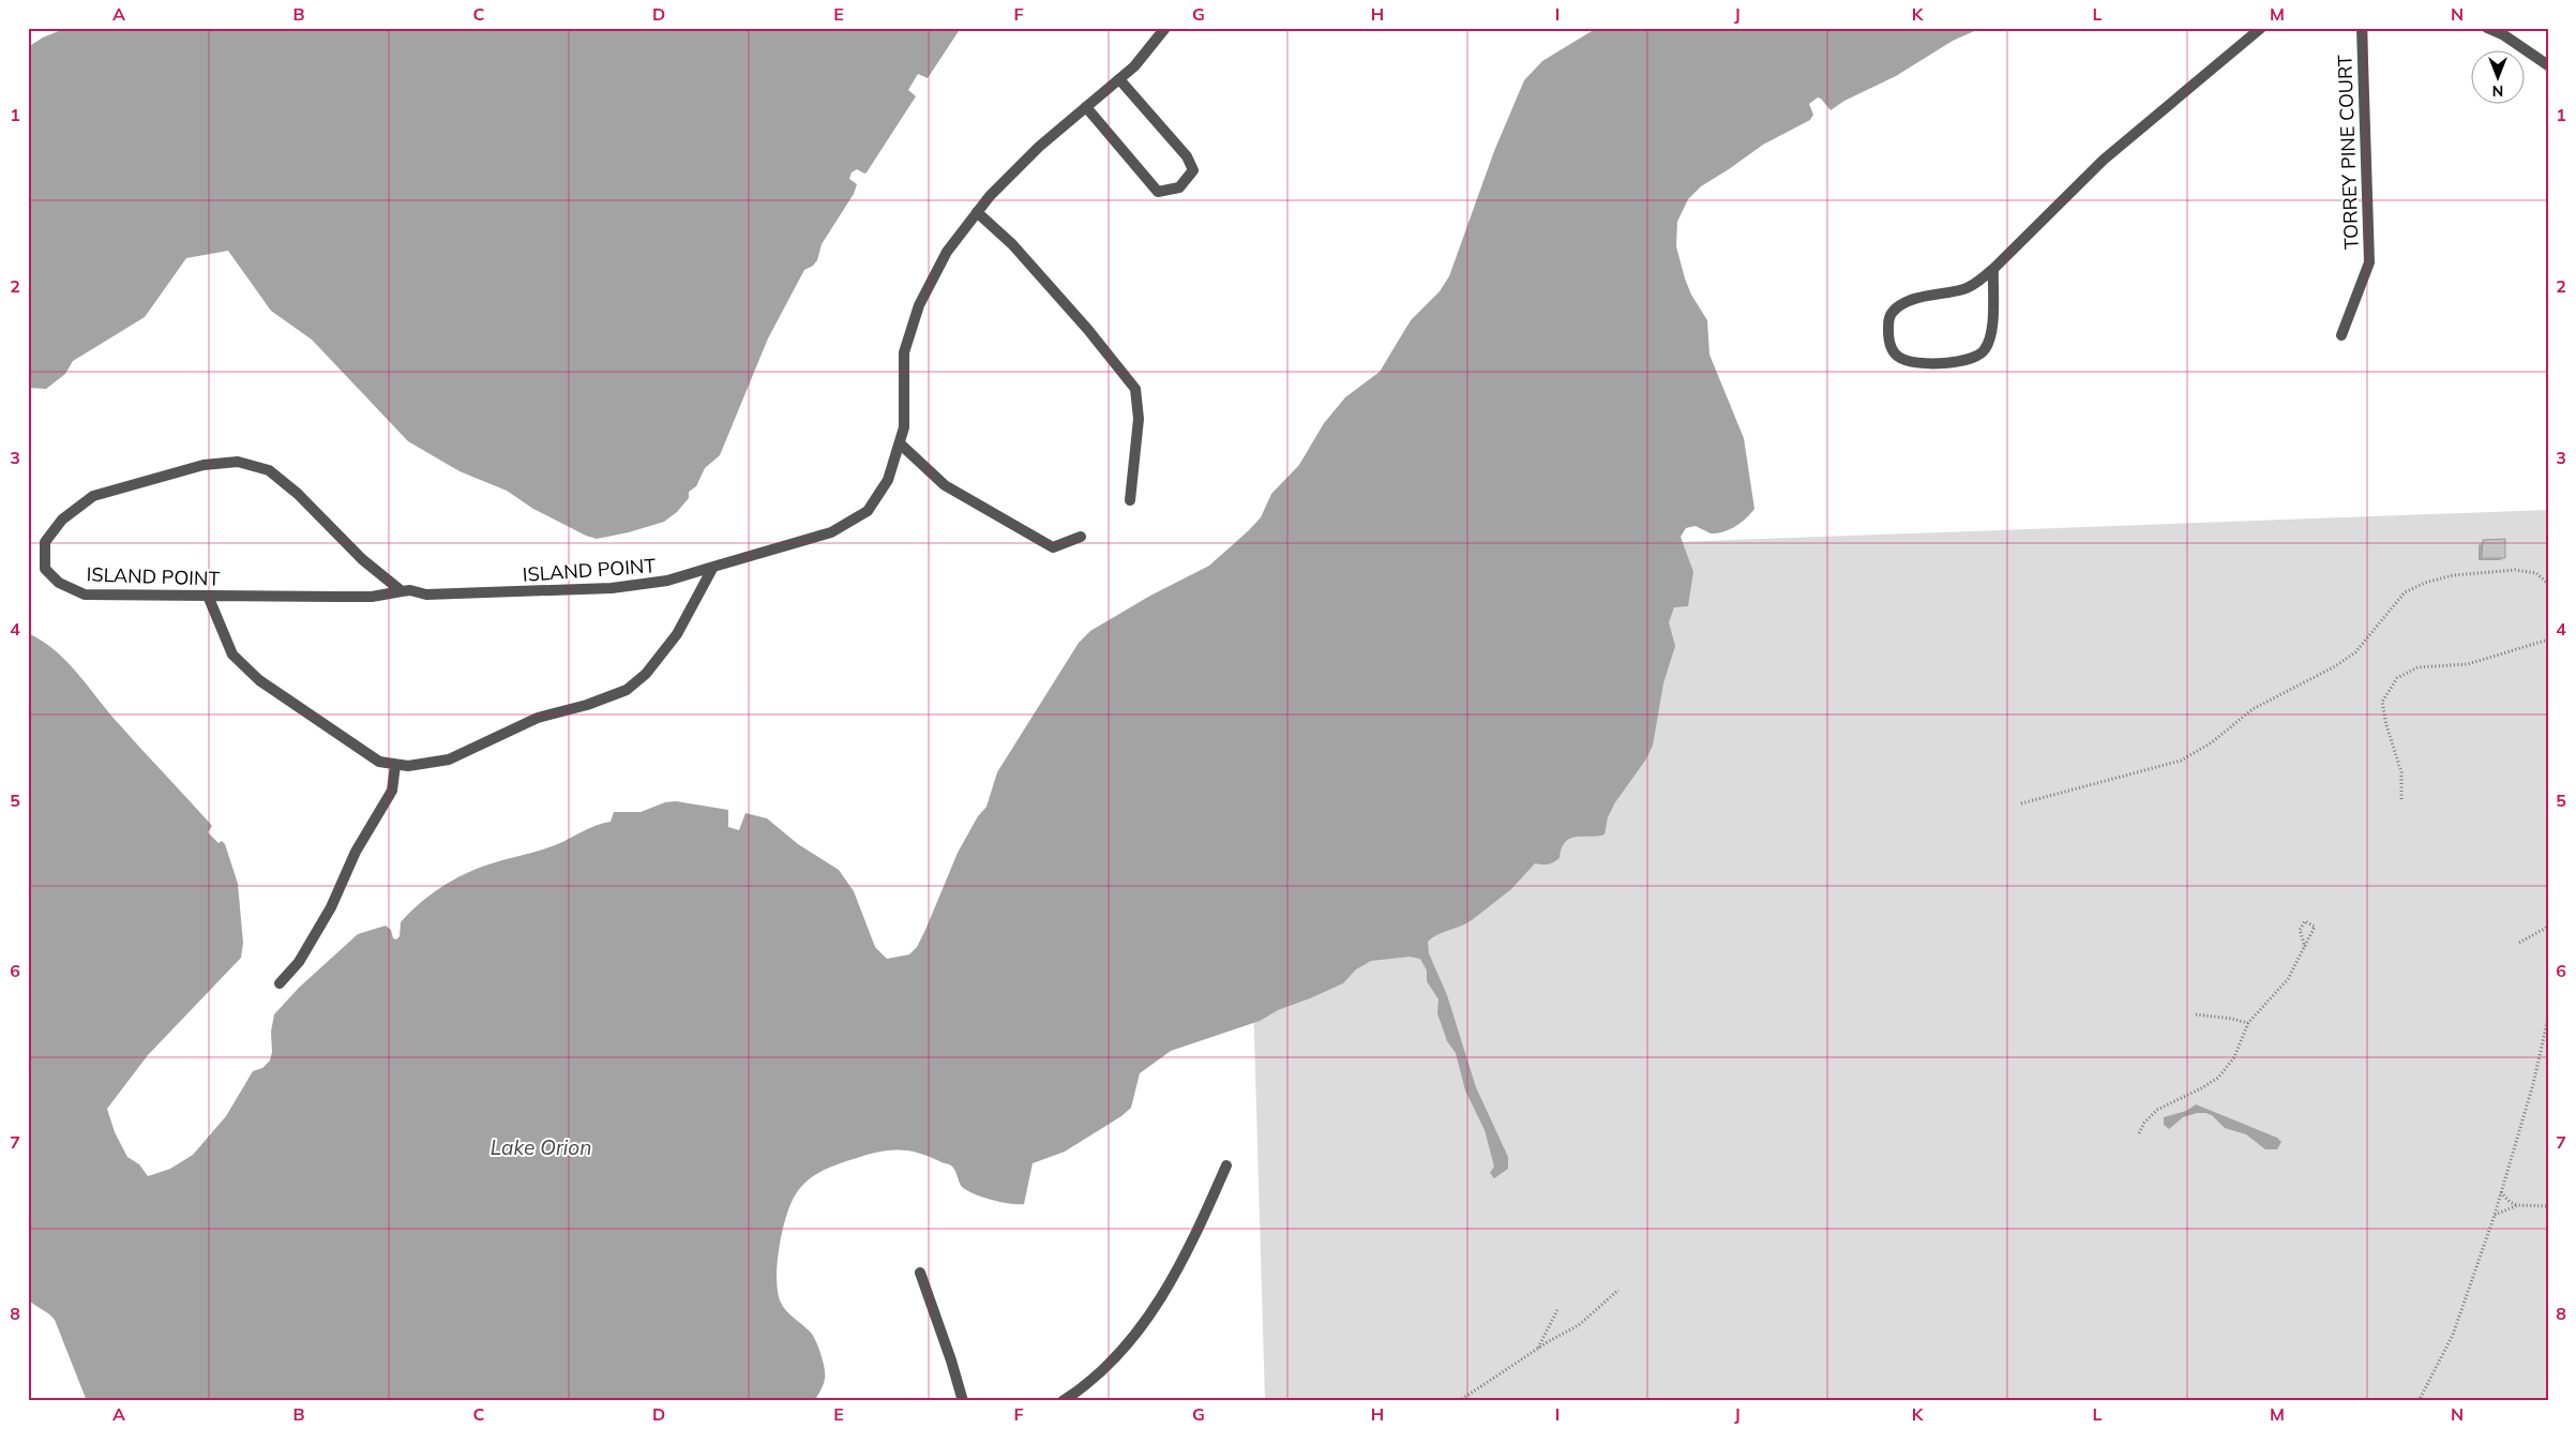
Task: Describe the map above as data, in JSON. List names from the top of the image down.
{
  "streets": {
    "street": ["TORREY PINE COURT", "ISLAND POINT"]
  },
  "water": ["Lake Orion"],
  "north": "bottom",
  "grid": {
    "columns": [
      "A",
      "B",
      "C",
      "D",
      "E",
      "F",
      "G",
      "H",
      "I",
      "J",
      "K",
      "L",
      "M",
      "N"
    ],
    "rows": [
      "1",
      "2",
      "3",
      "4",
      "5",
      "6",
      "7",
      "8"
    ]
  }
}
